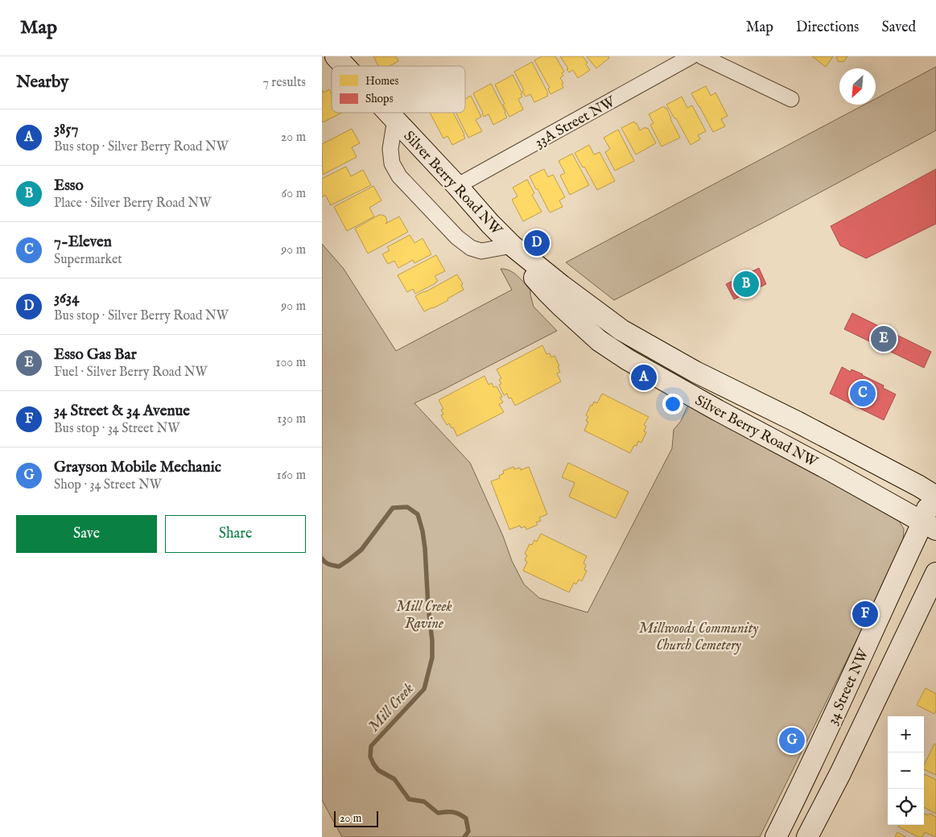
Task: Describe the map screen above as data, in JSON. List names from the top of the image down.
{
  "streets": {
    "street": ["33A Street NW", "Silver Berry Road NW", "34 Street NW"]
  },
  "crossings": [
    ["33A Street NW", "Silver Berry Road NW"],
    ["Silver Berry Road NW", "34 Street NW"]
  ],
  "water": ["Mill Creek"],
  "parks": ["Mill Creek Ravine", "Millwoods Community Church Cemetery"],
  "legend": ["Homes", "Shops"],
  "scale_bar": "20 m",
  "north": "bottom left",
  "page": {
    "header": "Map",
    "nav": ["Map", "Directions", "Saved"],
    "heading": ["Nearby", "7 results"],
    "list": [
      {
        "mark": "A",
        "name": "3857",
        "note": "Bus stop · Silver Berry Road NW",
        "value": "20 m"
      },
      {
        "mark": "B",
        "name": "Esso",
        "note": "Place · Silver Berry Road NW",
        "value": "60 m"
      },
      {
        "mark": "C",
        "name": "7-Eleven",
        "note": "Supermarket",
        "value": "90 m"
      },
      {
        "mark": "D",
        "name": "3634",
        "note": "Bus stop · Silver Berry Road NW",
        "value": "90 m"
      },
      {
        "mark": "E",
        "name": "Esso Gas Bar",
        "note": "Fuel · Silver Berry Road NW",
        "value": "100 m"
      },
      {
        "mark": "F",
        "name": "34 Street & 34 Avenue",
        "note": "Bus stop · 34 Street NW",
        "value": "130 m"
      },
      {
        "mark": "G",
        "name": "Grayson Mobile Mechanic",
        "note": "Shop · 34 Street NW",
        "value": "160 m"
      }
    ],
    "pins": [
      "D",
      "B",
      "E",
      "A",
      "C",
      "F",
      "G"
    ],
    "buttons": ["Save", "Share"],
    "map_buttons": ["+", "−"],
    "scale": "20 m"
  }
}
